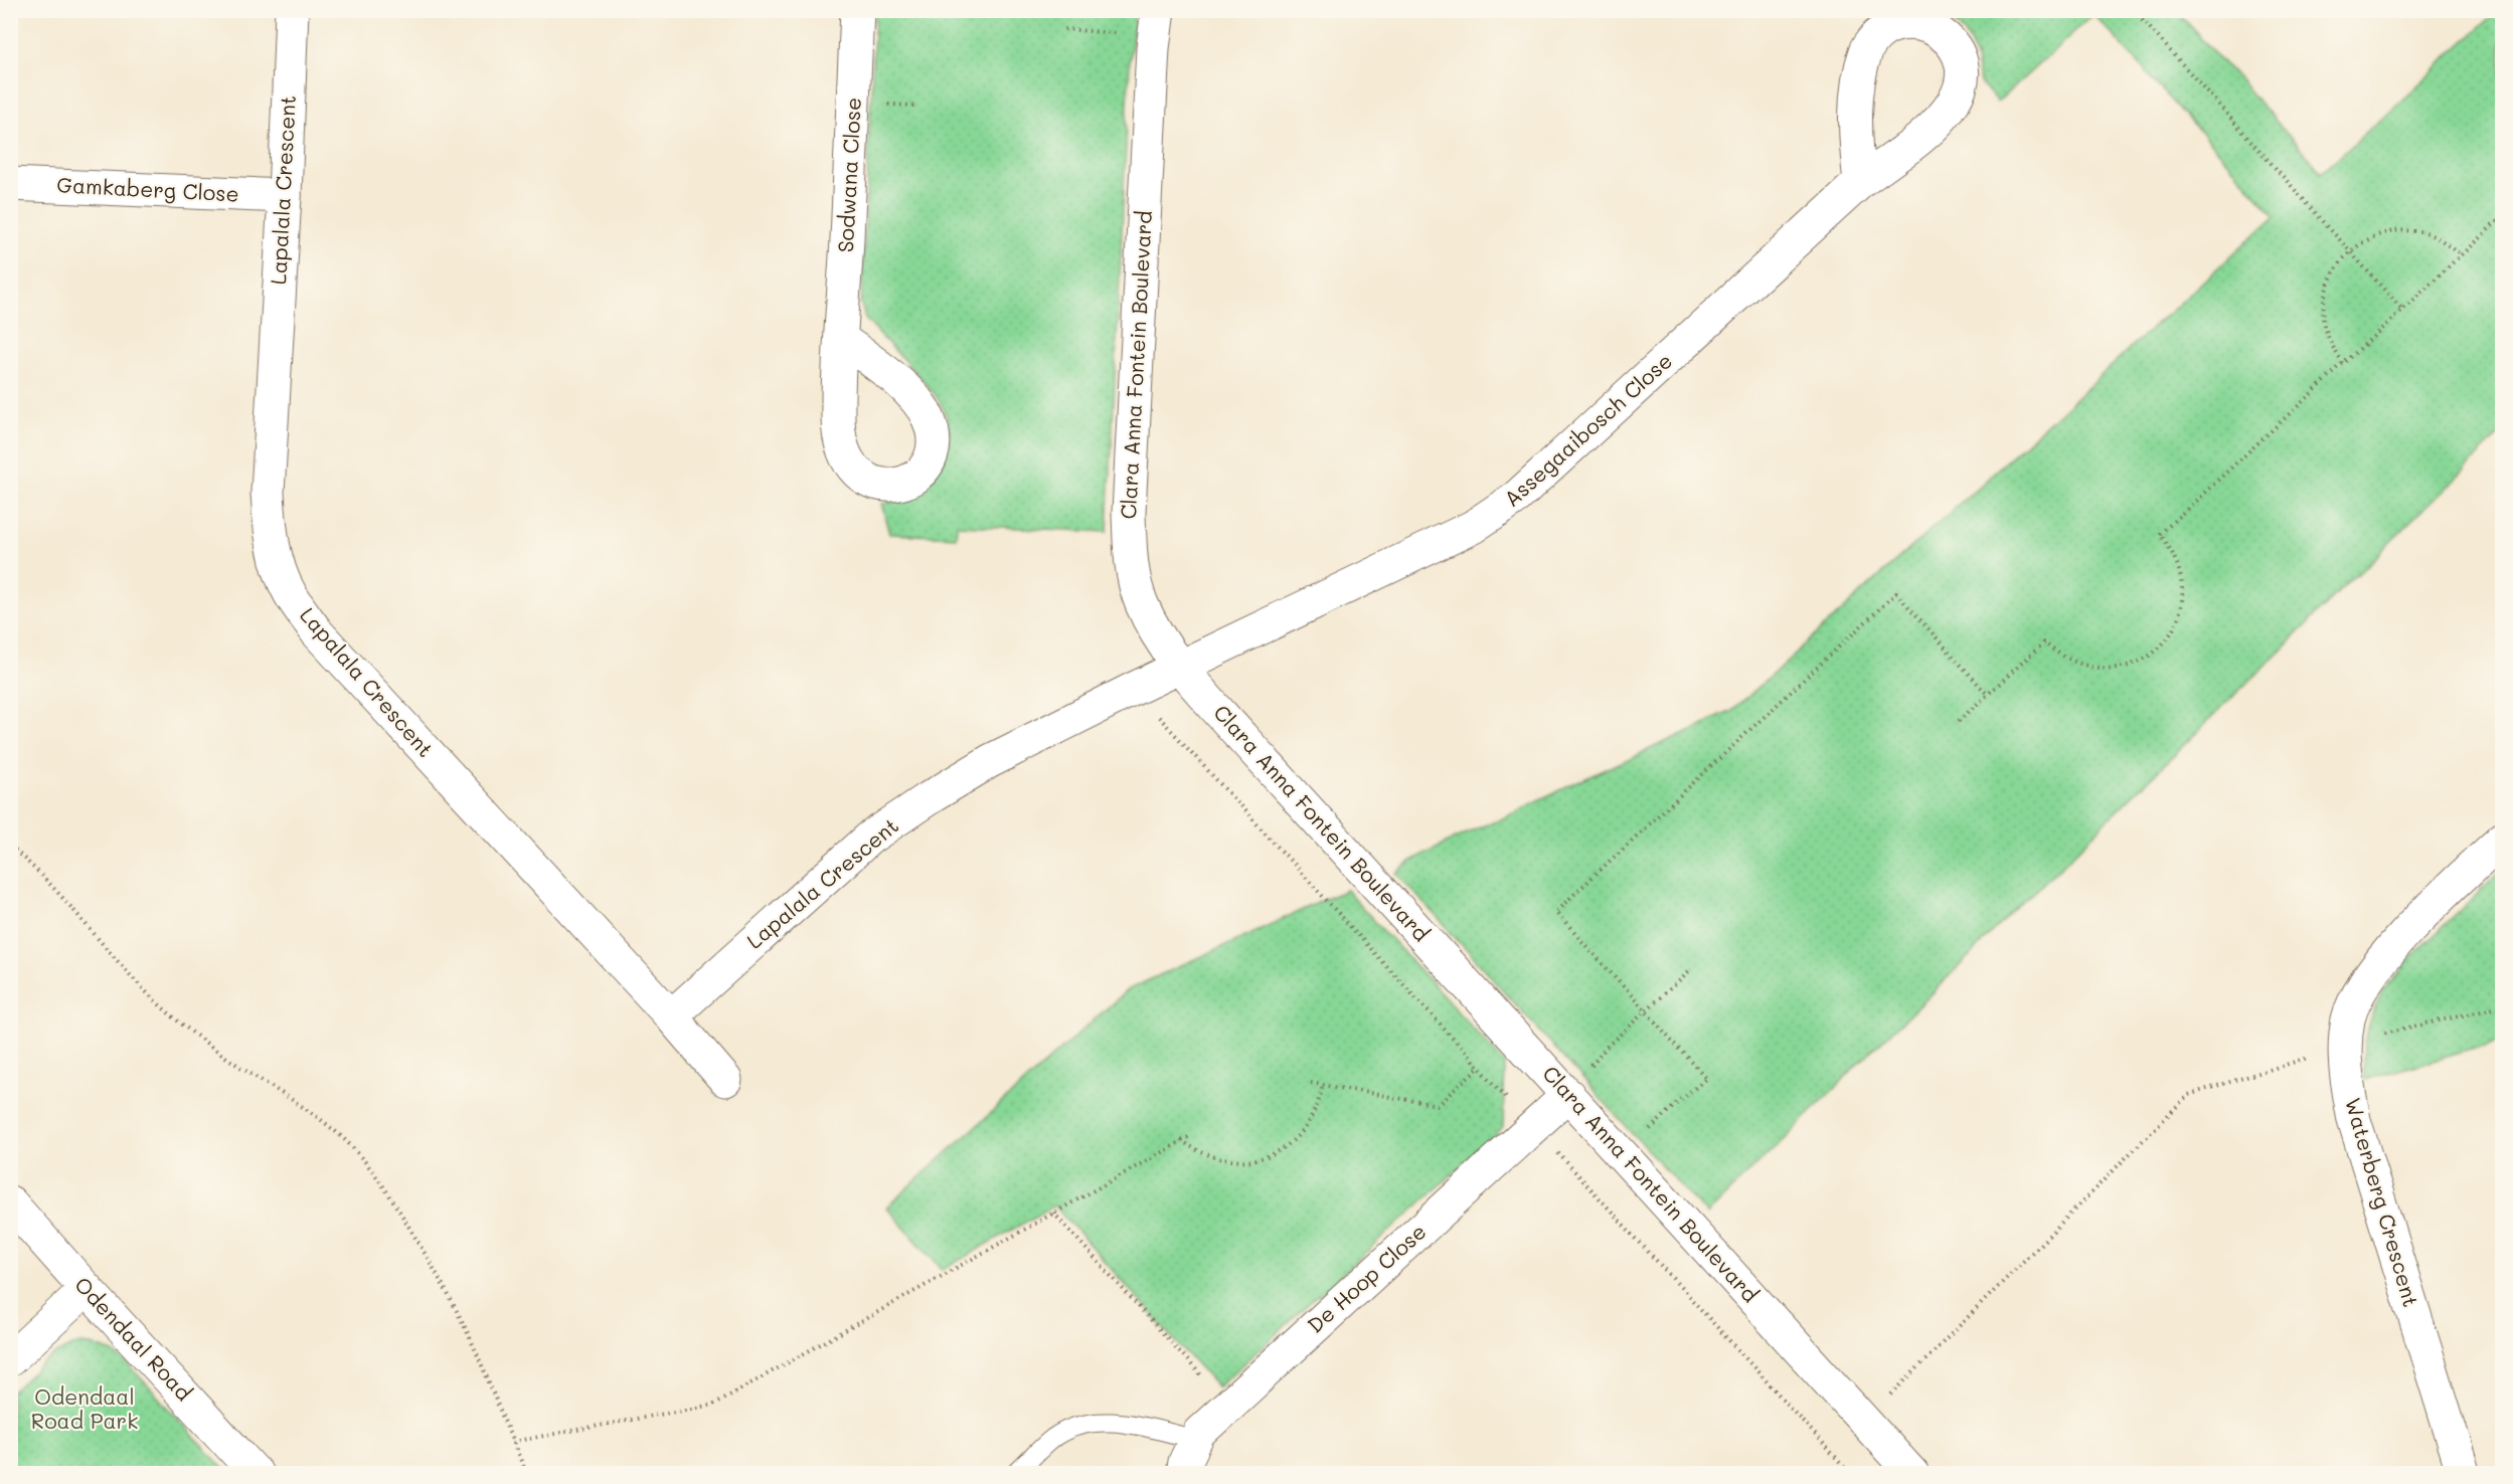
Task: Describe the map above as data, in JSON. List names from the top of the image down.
{
  "streets": {
    "street": [
      "Sodwana Close",
      "Gamkaberg Close",
      "Lapalala Crescent",
      "Clara Anna Fontein Boulevard",
      "Assegaaibosch Close",
      "Waterberg Crescent",
      "De Hoop Close",
      "Odendaal Road"
    ]
  },
  "crossings": [
    ["Gamkaberg Close", "Lapalala Crescent"],
    ["Lapalala Crescent", "Clara Anna Fontein Boulevard"],
    ["Lapalala Crescent", "Assegaaibosch Close"],
    ["Clara Anna Fontein Boulevard", "Assegaaibosch Close"],
    ["Clara Anna Fontein Boulevard", "De Hoop Close"]
  ],
  "parks": ["Odendaal Road Park"]
}
